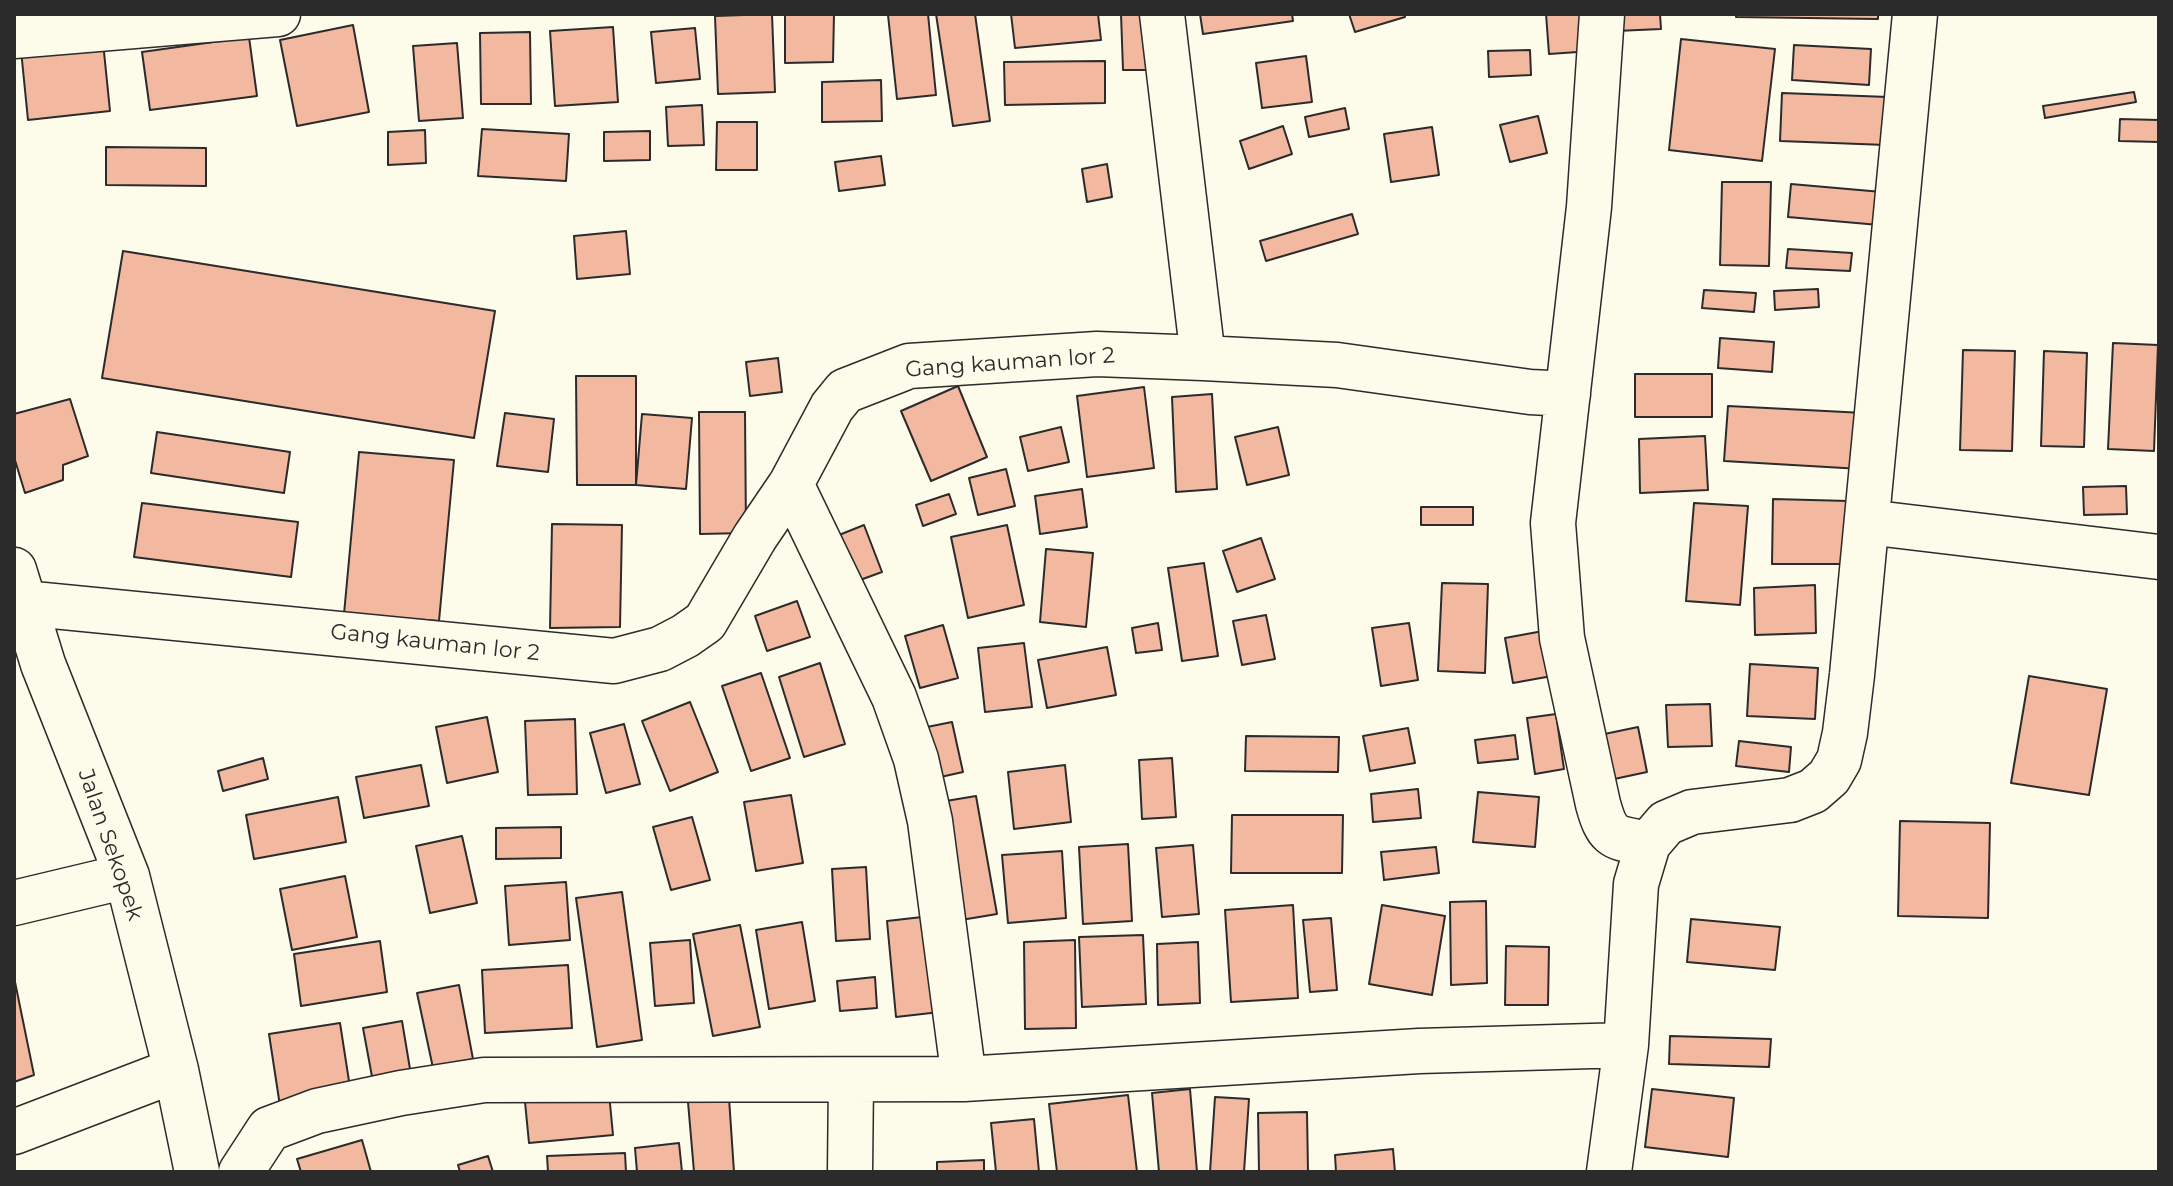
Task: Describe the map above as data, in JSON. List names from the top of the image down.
{
  "streets": {
    "street": ["Gang kauman lor 2", "Jalan Sekopek"]
  },
  "crossings": [
    ["Gang kauman lor 2", "Jalan Sekopek"]
  ]
}
